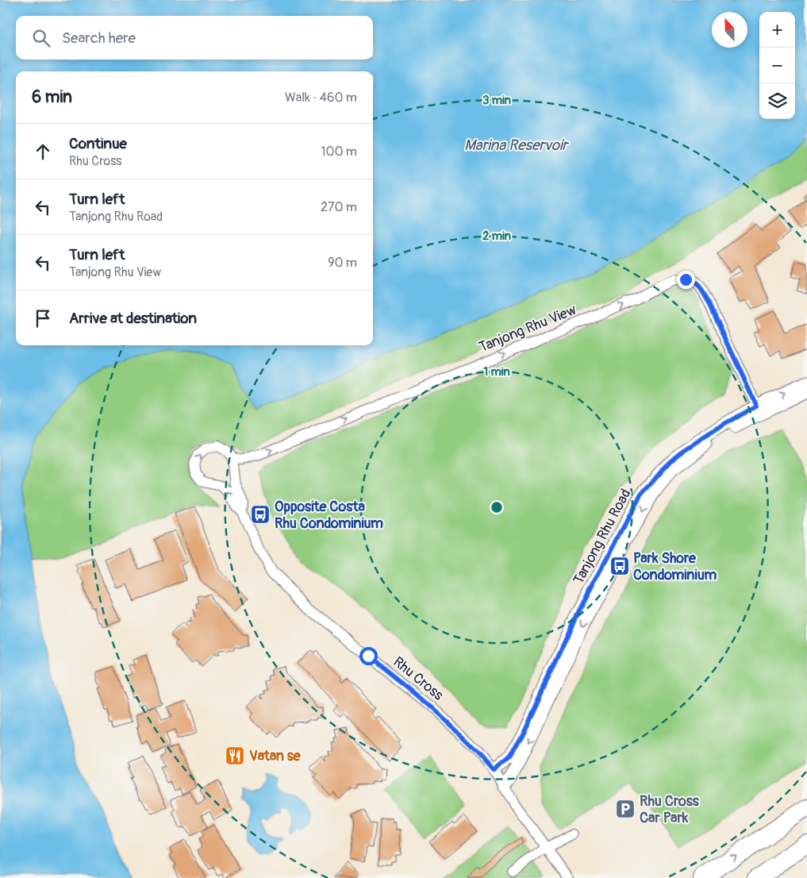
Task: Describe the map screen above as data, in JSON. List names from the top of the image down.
{
  "streets": {
    "street": ["Tanjong Rhu View", "Tanjong Rhu Road", "Rhu Cross"]
  },
  "crossings": [
    ["Tanjong Rhu View", "Tanjong Rhu Road"],
    ["Tanjong Rhu View", "Rhu Cross"],
    ["Tanjong Rhu Road", "Rhu Cross"]
  ],
  "one_way": ["Tanjong Rhu View"],
  "water": ["Marina Reservoir"],
  "places": {
    "bus stop": ["Opposite Costa Rhu Condominium", "Park Shore Condominium"],
    "restaurant": ["Vatan se"],
    "parking": ["Rhu Cross Car Park"]
  },
  "north": "top",
  "page": {
    "map_buttons": ["+", "−"],
    "search": "Search here",
    "heading": ["6 min", "Walk · 460 m"],
    "list": [
      ["Continue", "Rhu Cross", "100 m"],
      ["Turn left", "Tanjong Rhu Road", "270 m"],
      ["Turn left", "Tanjong Rhu View", "90 m"],
      "Arrive at destination"
    ]
  },
  "rings": ["3 min", "2 min", "1 min"]
}
